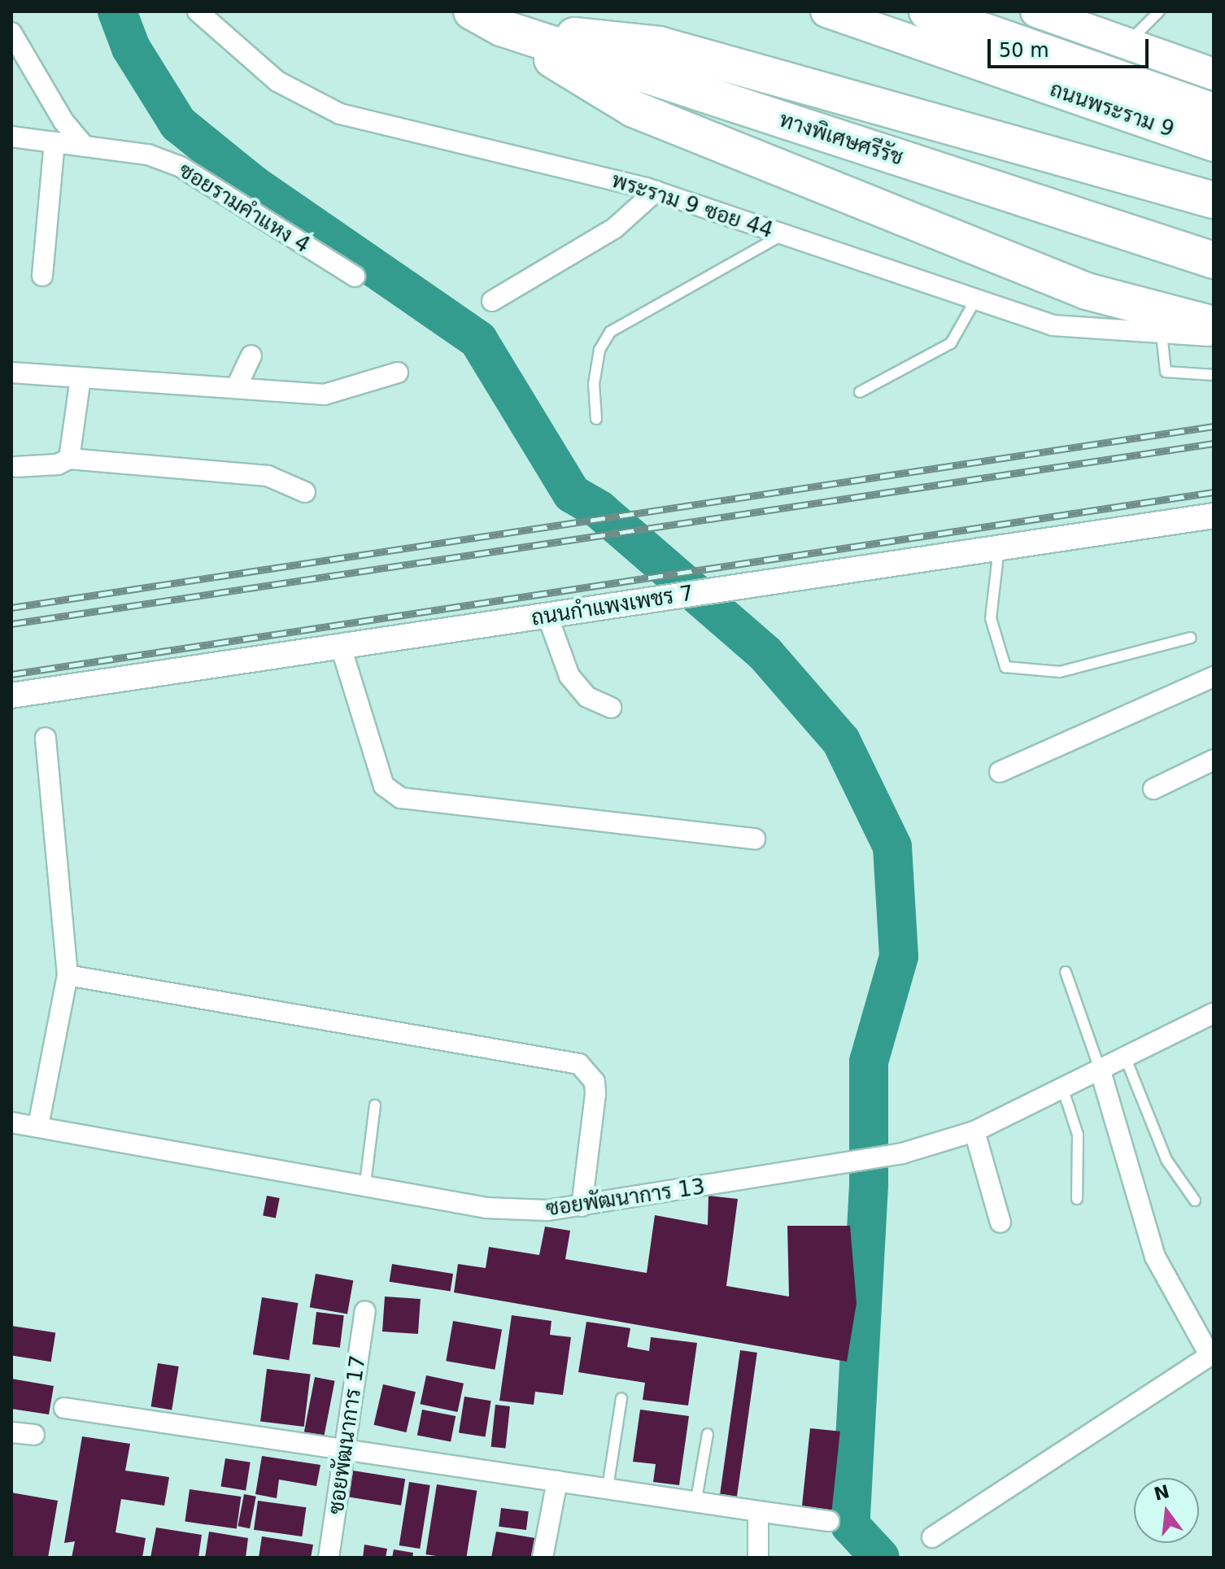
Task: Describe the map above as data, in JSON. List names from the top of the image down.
{
  "streets": {
    "highway": ["ทางพิเศษศรีรัช"],
    "main road": ["ถนนพระราม 9"],
    "street": [
      "พระราม 9 ซอย 44",
      "ซอยรามคำแหง 4",
      "ถนนกำแพงเพชร 7",
      "ซอยพัฒนาการ 13",
      "ซอยพัฒนาการ 17"
    ]
  },
  "scale_bar": "50 m",
  "north": "top"
}
